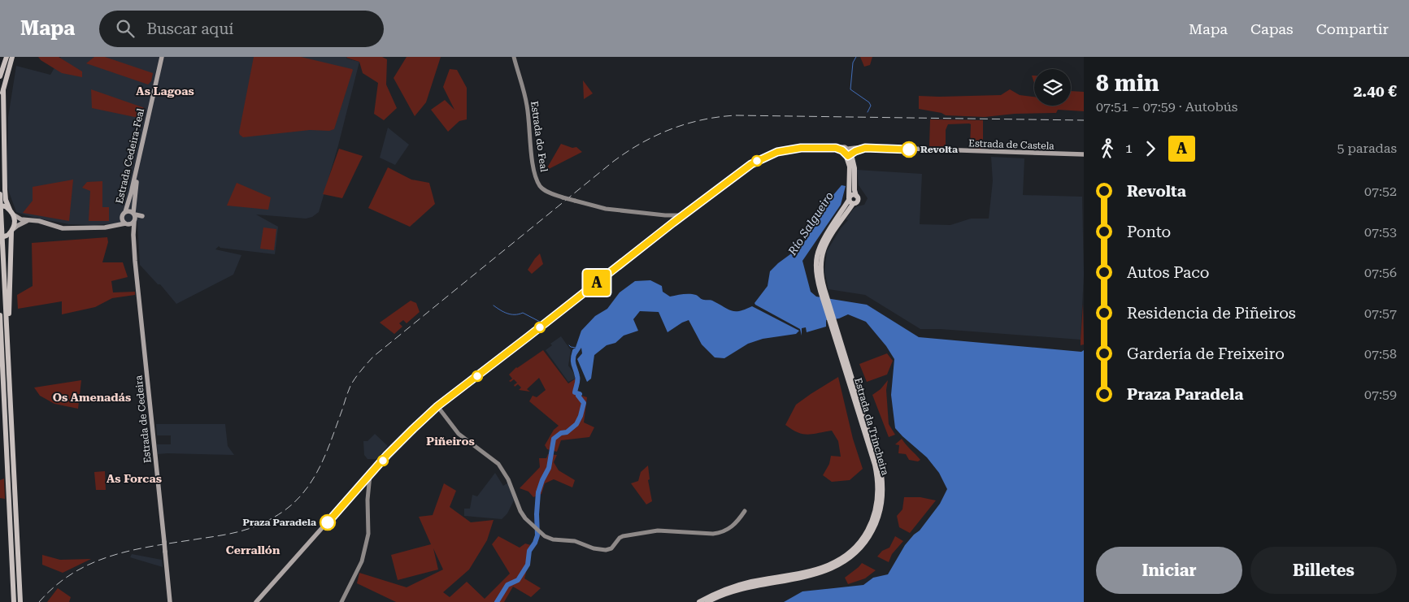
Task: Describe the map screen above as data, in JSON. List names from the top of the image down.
{
  "streets": {
    "highway": ["Estrada da Trincheira"],
    "main road": ["Estrada de Castela", "Estrada Cedeira-Feal", "Estrada de Cedeira"],
    "street": ["Estrada do Feal"]
  },
  "crossings": [
    ["Estrada de Castela", "Estrada da Trincheira"],
    ["Estrada Cedeira-Feal", "Estrada de Cedeira"]
  ],
  "districts": [
    "As Lagoas",
    "Os Amenadás",
    "Piñeiros",
    "As Forcas",
    "Cerrallón"
  ],
  "water": ["Río Salgueiro"],
  "places": ["Revolta", "Praza Paradela"],
  "lines": ["bus line A"],
  "page": {
    "header": "Mapa",
    "search": "Buscar aquí",
    "nav": ["Mapa", "Capas", "Compartir"],
    "on_map": "A",
    "heading": ["8 min", "07:51 – 07:59 · Autobús", "2.40 €"],
    "legs": ["1", "A", "5 paradas"],
    "list": [
      {
        "name": "Revolta",
        "value": "07:52"
      },
      {
        "name": "Ponto",
        "value": "07:53"
      },
      {
        "name": "Autos Paco",
        "value": "07:56"
      },
      {
        "name": "Residencia de Piñeiros",
        "value": "07:57"
      },
      {
        "name": "Gardería de Freixeiro",
        "value": "07:58"
      },
      {
        "name": "Praza Paradela",
        "value": "07:59"
      }
    ],
    "buttons": ["Iniciar", "Billetes"]
  }
}
